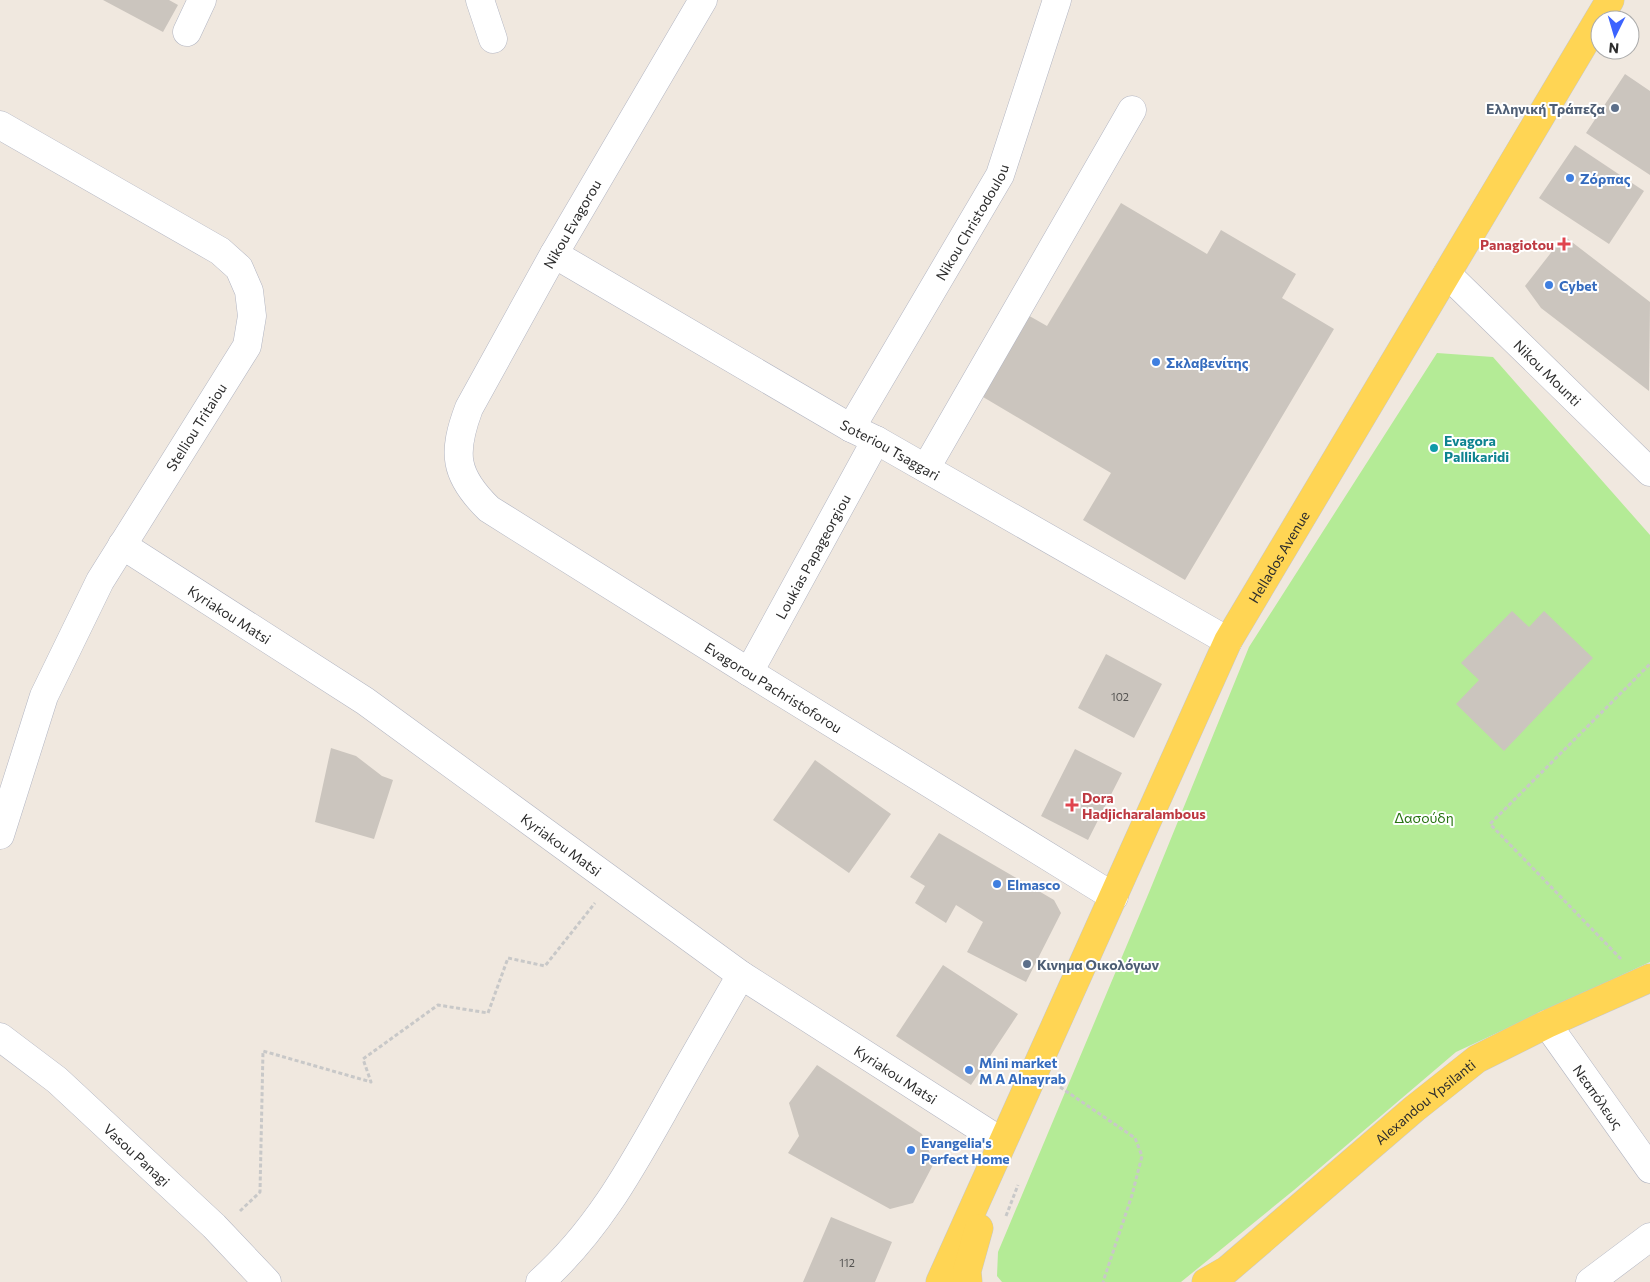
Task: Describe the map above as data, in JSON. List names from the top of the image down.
{
  "streets": {
    "main road": ["Hellados Avenue", "Alexandou Ypsilanti"],
    "street": [
      "Nikou Christodoulou",
      "Nikou Evagorou",
      "Nikou Mounti",
      "Stelliou Tritaiou",
      "Soteriou Tsaggari",
      "Loukias Papageorgiou",
      "Kyriakou Matsi",
      "Evagorou Pachristoforou",
      "Νεαπόλεως",
      "Vasou Panagi"
    ]
  },
  "crossings": [
    ["Nikou Christodoulou", "Soteriou Tsaggari"],
    ["Nikou Evagorou", "Soteriou Tsaggari"],
    ["Nikou Evagorou", "Evagorou Pachristoforou"],
    ["Nikou Mounti", "Hellados Avenue"],
    ["Stelliou Tritaiou", "Kyriakou Matsi"],
    ["Soteriou Tsaggari", "Loukias Papageorgiou"],
    ["Soteriou Tsaggari", "Hellados Avenue"],
    ["Loukias Papageorgiou", "Evagorou Pachristoforou"],
    ["Hellados Avenue", "Kyriakou Matsi"],
    ["Hellados Avenue", "Evagorou Pachristoforou"],
    ["Νεαπόλεως", "Alexandou Ypsilanti"]
  ],
  "parks": ["Δασούδη"],
  "places": {
    "other": [
      "Ελληνική Τράπεζα",
      "Ζόρπας",
      "Cybet",
      "Σκλαβενίτης",
      "Evagora Pallikaridi",
      "Elmasco",
      "Κινημα Οικολόγων",
      "Mini market M A Alnayrab",
      "Evangelia's Perfect Home"
    ],
    "health": ["Panagiotou", "Dora Hadjicharalambous"]
  },
  "house_numbers": ["102", "112"],
  "north": "bottom"
}
